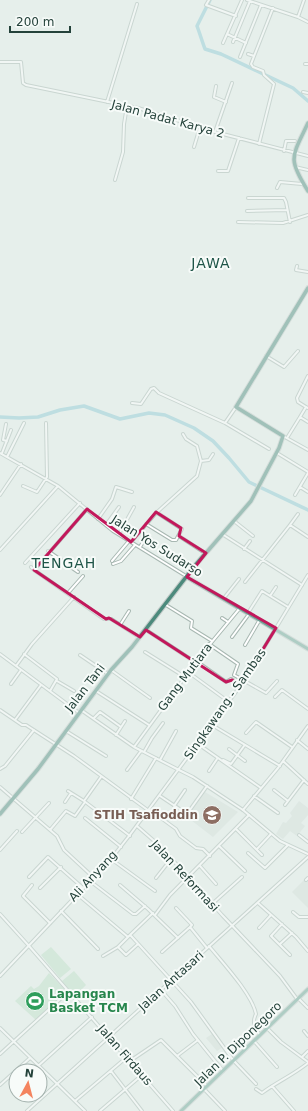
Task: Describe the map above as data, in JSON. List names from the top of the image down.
{
  "streets": {
    "highway": ["Jalan Tani"],
    "main road": ["Jalan Yos Sudarso", "Jalan P. Diponegoro"],
    "street": [
      "Jalan Padat Karya 2",
      "Gang Mutiara",
      "Singkawang - Sambas",
      "Ali Anyang",
      "Jalan Reformasi",
      "Jalan Antasari",
      "Jalan Firdaus"
    ]
  },
  "crossings": [
    ["Jalan Yos Sudarso", "Gang Mutiara"],
    ["Jalan Yos Sudarso", "Jalan Tani"],
    ["Jalan Yos Sudarso", "Singkawang - Sambas"],
    ["Singkawang - Sambas", "Ali Anyang"],
    ["Ali Anyang", "Jalan Reformasi"],
    ["Ali Anyang", "Jalan Firdaus"],
    ["Jalan Reformasi", "Jalan Antasari"],
    ["Jalan Reformasi", "Jalan P. Diponegoro"],
    ["Jalan Antasari", "Jalan Firdaus"]
  ],
  "districts": ["JAWA", "TENGAH"],
  "places": {
    "school or university": ["STIH Tsafioddin"],
    "sports": ["Lapangan Basket TCM"]
  },
  "scale_bar": "200 m",
  "north": "top"
}
